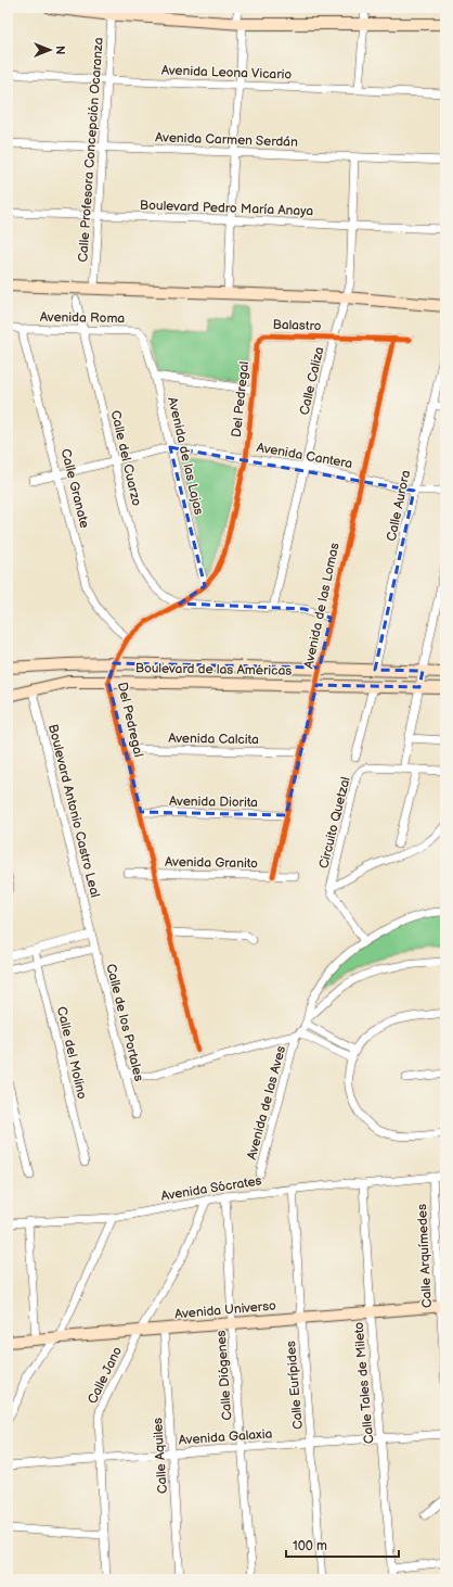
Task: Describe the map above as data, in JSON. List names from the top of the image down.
{
  "streets": {
    "street": [
      "Avenida Leona Vicario",
      "Avenida Carmen Serdán",
      "Calle Profesora Concepción Ocaranza",
      "Boulevard Pedro María Anaya",
      "Avenida Roma",
      "Balastro",
      "Calle Caliza",
      "Del Pedregal",
      "Avenida de las Lajas",
      "Avenida Cantera",
      "Calle del Cuarzo",
      "Calle Granate",
      "Calle Aurora",
      "Avenida de las Lomas",
      "Boulevard de las Américas",
      "Avenida Calcita",
      "Avenida Diorita",
      "Boulevard Antonio Castro Leal",
      "Circuito Quetzal",
      "Avenida Granito",
      "Calle de los Portales",
      "Calle del Molino",
      "Avenida de las Aves",
      "Avenida Sócrates",
      "Calle Arquímedes",
      "Avenida Universo",
      "Calle Jano",
      "Calle Diógenes",
      "Calle Tales de Mileto",
      "Calle Eurípides",
      "Avenida Galaxia",
      "Calle Aquiles"
    ]
  },
  "crossings": [
    ["Avenida Leona Vicario", "Calle Profesora Concepción Ocaranza"],
    ["Avenida Carmen Serdán", "Calle Profesora Concepción Ocaranza"],
    ["Avenida Carmen Serdán", "Calle Caliza"],
    ["Calle Profesora Concepción Ocaranza", "Boulevard Pedro María Anaya"],
    ["Boulevard Pedro María Anaya", "Calle Caliza"],
    ["Avenida Roma", "Avenida de las Lajas"],
    ["Avenida Roma", "Calle del Cuarzo"],
    ["Avenida Roma", "Calle Granate"],
    ["Balastro", "Calle Caliza"],
    ["Balastro", "Del Pedregal"],
    ["Balastro", "Avenida de las Lomas"],
    ["Calle Caliza", "Avenida Cantera"],
    ["Del Pedregal", "Avenida de las Lajas"],
    ["Del Pedregal", "Avenida Cantera"],
    ["Del Pedregal", "Calle del Cuarzo"],
    ["Del Pedregal", "Calle Granate"],
    ["Del Pedregal", "Boulevard de las Américas"],
    ["Del Pedregal", "Avenida Calcita"],
    ["Del Pedregal", "Avenida Diorita"],
    ["Del Pedregal", "Avenida Granito"],
    ["Avenida de las Lajas", "Avenida Cantera"],
    ["Avenida Cantera", "Calle del Cuarzo"],
    ["Avenida Cantera", "Calle Granate"],
    ["Avenida Cantera", "Calle Aurora"],
    ["Avenida Cantera", "Avenida de las Lomas"],
    ["Calle Aurora", "Boulevard de las Américas"],
    ["Avenida de las Lomas", "Boulevard de las Américas"],
    ["Avenida de las Lomas", "Avenida Calcita"],
    ["Avenida de las Lomas", "Avenida Diorita"],
    ["Avenida de las Lomas", "Avenida Granito"],
    ["Boulevard de las Américas", "Boulevard Antonio Castro Leal"],
    ["Boulevard Antonio Castro Leal", "Calle de los Portales"],
    ["Circuito Quetzal", "Avenida de las Aves"],
    ["Avenida Sócrates", "Calle Arquímedes"],
    ["Avenida Sócrates", "Calle Jano"],
    ["Avenida Sócrates", "Calle Diógenes"],
    ["Avenida Sócrates", "Calle Tales de Mileto"],
    ["Avenida Sócrates", "Calle Eurípides"],
    ["Calle Arquímedes", "Avenida Universo"],
    ["Avenida Universo", "Calle Jano"],
    ["Avenida Universo", "Calle Diógenes"],
    ["Avenida Universo", "Calle Tales de Mileto"],
    ["Avenida Universo", "Calle Eurípides"],
    ["Avenida Universo", "Calle Aquiles"],
    ["Calle Jano", "Avenida Galaxia"],
    ["Calle Diógenes", "Avenida Galaxia"],
    ["Calle Tales de Mileto", "Avenida Galaxia"],
    ["Calle Eurípides", "Avenida Galaxia"],
    ["Avenida Galaxia", "Calle Aquiles"]
  ],
  "scale_bar": "100 m",
  "north": "right"
}
